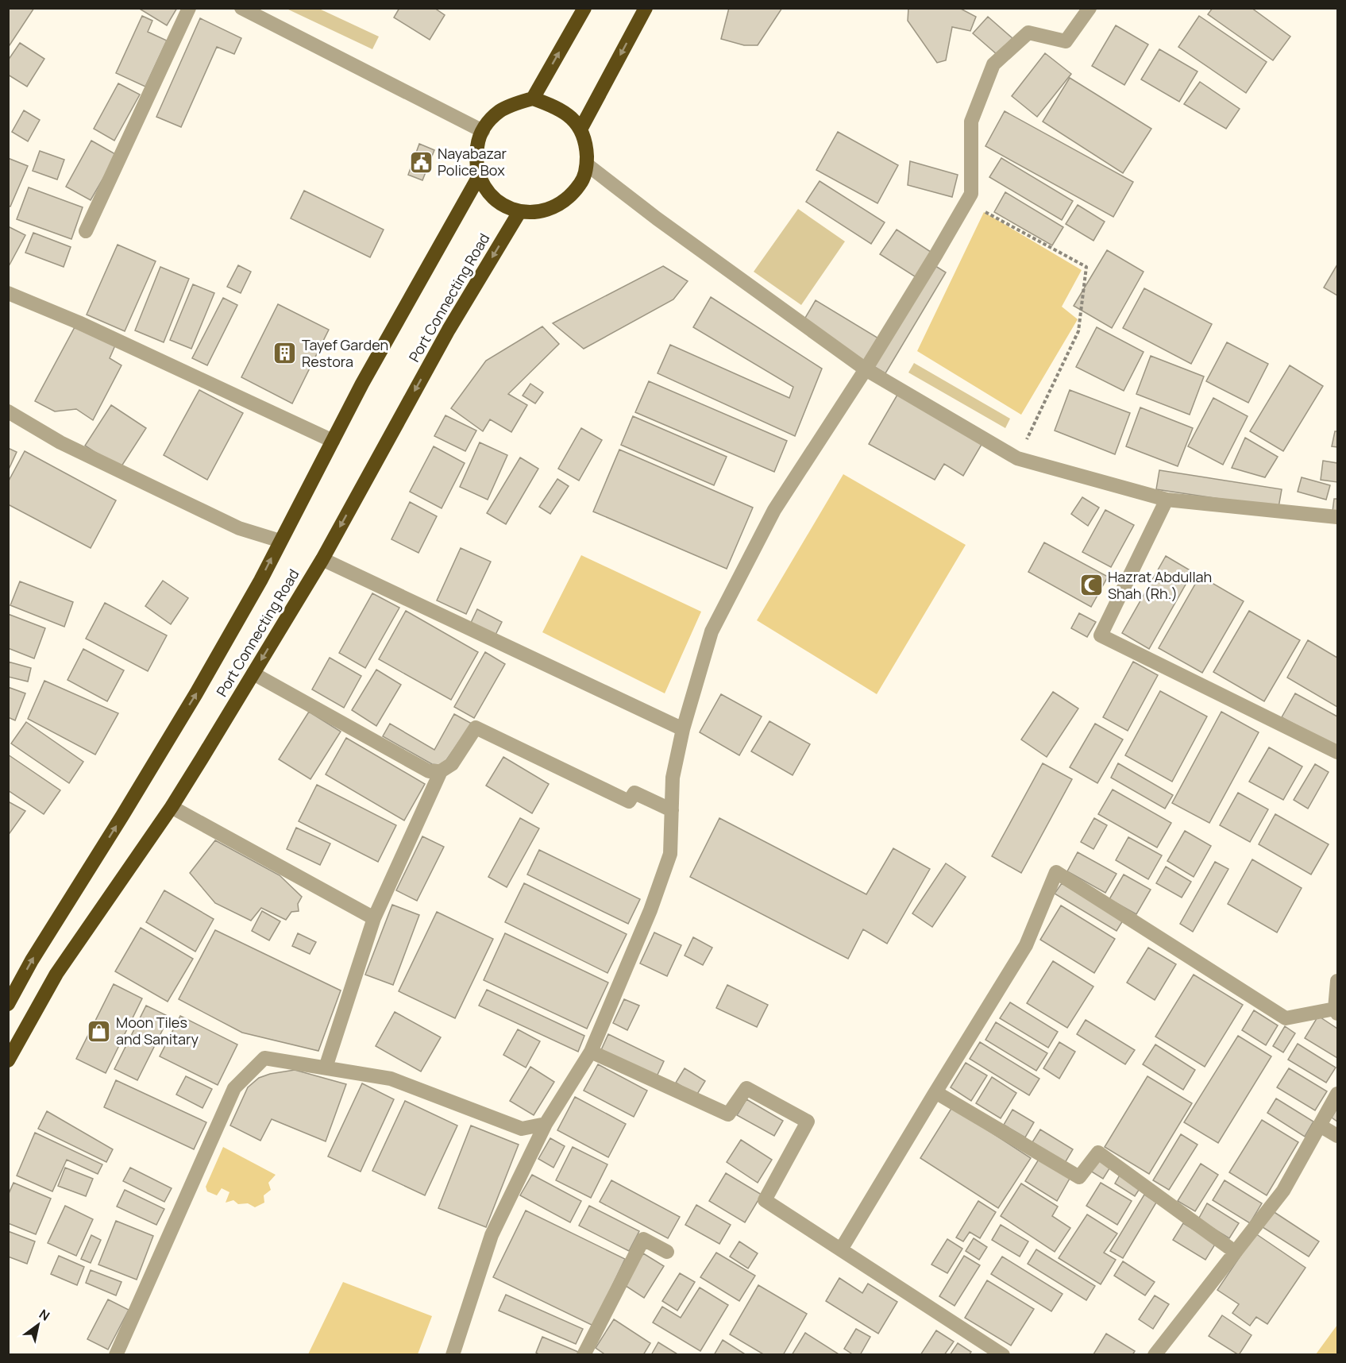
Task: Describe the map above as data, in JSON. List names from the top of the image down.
{
  "streets": {
    "highway": ["Port Connecting Road"]
  },
  "places": {
    "public building": ["Nayabazar Police Box"],
    "building": ["Tayef Garden Restora"],
    "mosque": ["Hazrat Abdullah Shah (Rh.)"],
    "shop": ["Moon Tiles and Sanitary"]
  },
  "north": "top right"
}
